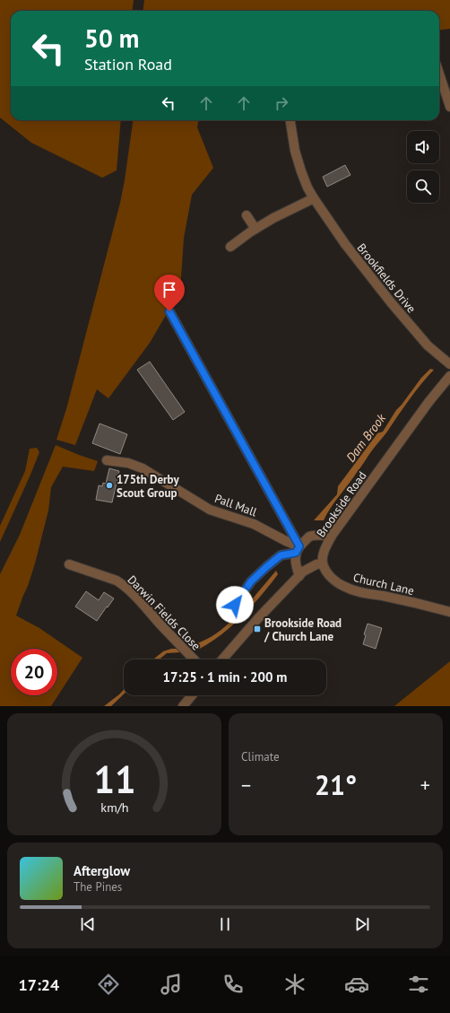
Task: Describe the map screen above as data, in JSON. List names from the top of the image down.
{
  "streets": {
    "street": [
      "Brookfields Drive",
      "Brookside Road",
      "Pall Mall",
      "Church Lane",
      "Darwin Fields Close"
    ]
  },
  "crossings": [
    ["Brookside Road", "Church Lane"]
  ],
  "water": ["Dam Brook"],
  "places": {
    "other": ["175th Derby Scout Group"],
    "transit": ["Brookside Road / Church Lane"]
  },
  "page": {
    "turn": ["50 m", "Station Road"],
    "limit": "20",
    "trip": "17:25 · 1 min · 200 m",
    "tile": "Climate",
    "heat": ["−", "21°", "+"],
    "song": ["Afterglow", "The Pines"],
    "tabs": "17:24",
    "gauge": ["11", "km/h"]
  }
}
